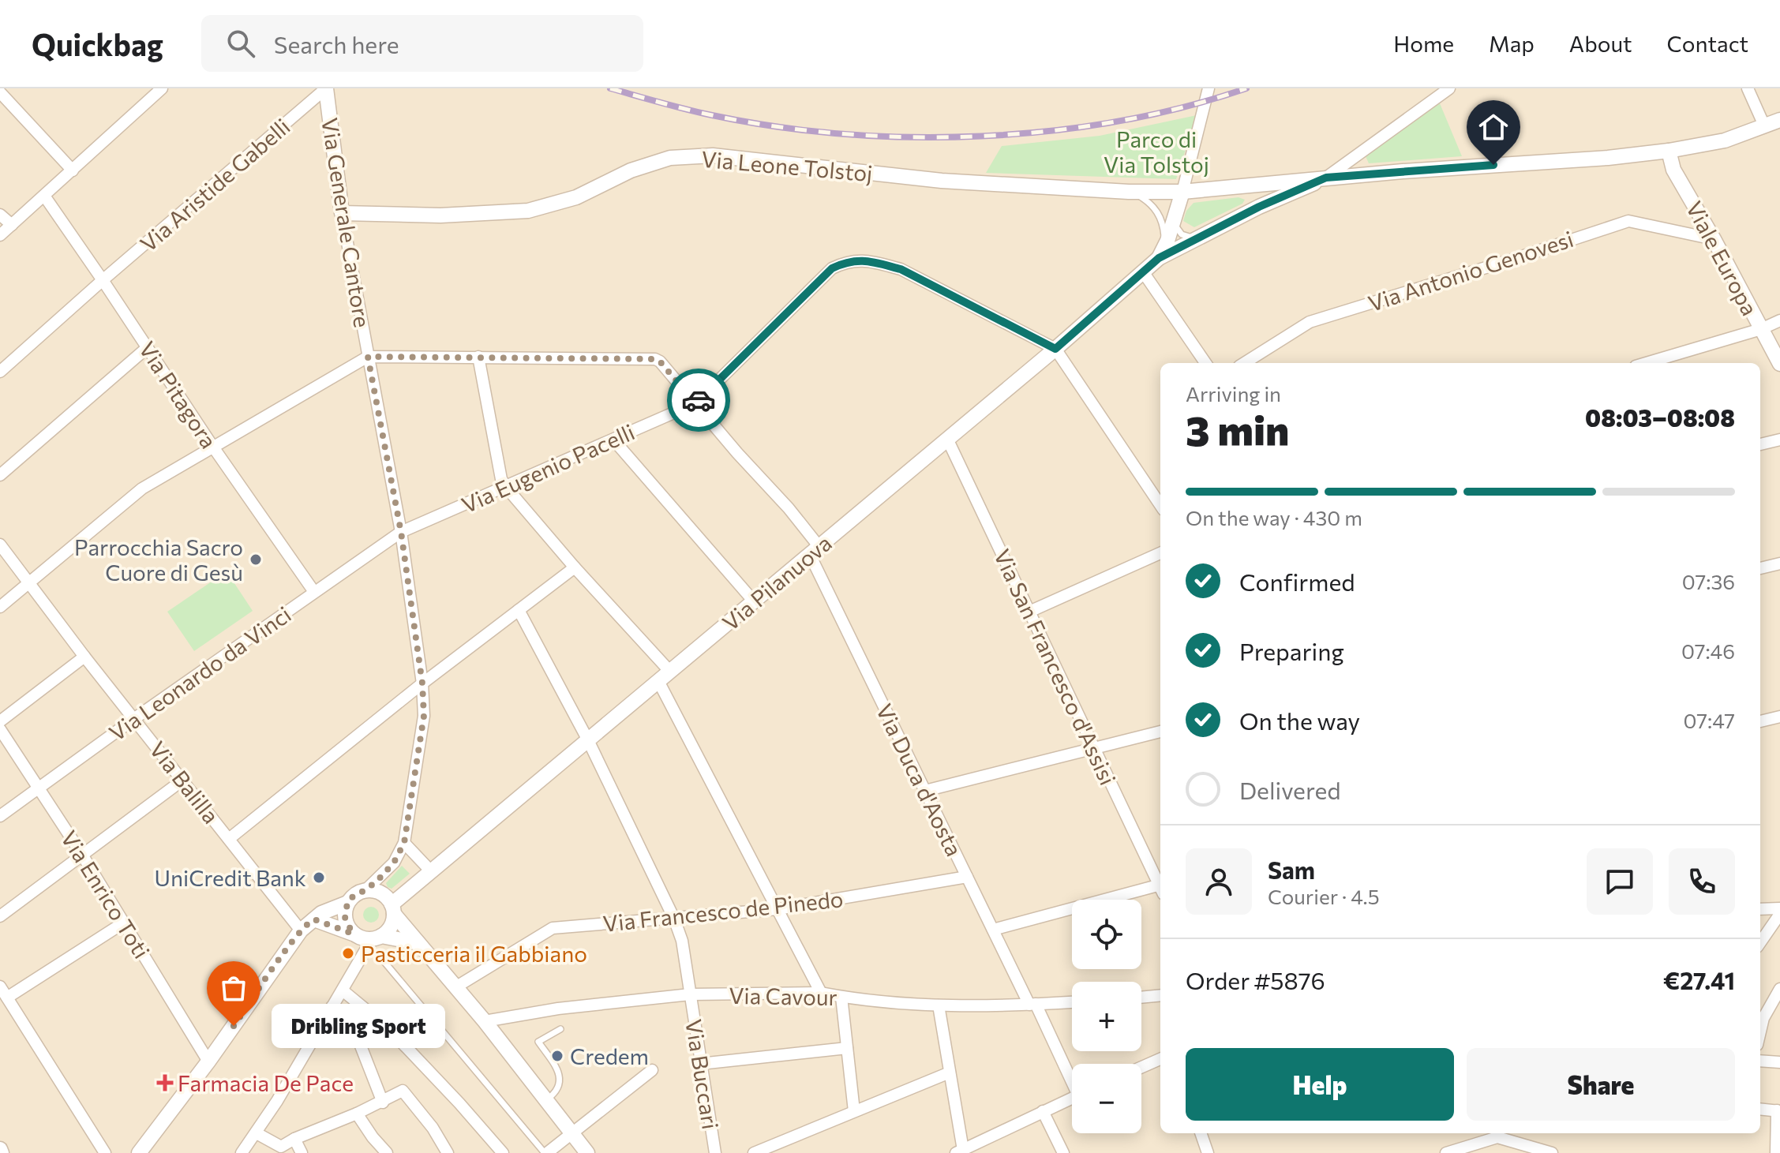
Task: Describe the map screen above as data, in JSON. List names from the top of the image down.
{
  "streets": {
    "street": [
      "Via Leone Tolstoj",
      "Via Aristide Gabelli",
      "Via Generale Cantore",
      "Viale Europa",
      "Via Antonio Genovesi",
      "Via Pitagora",
      "Via Eugenio Pacelli",
      "Via Pilanuova",
      "Via San Francesco d'Assisi",
      "Via Leonardo da Vinci",
      "Via Duca d'Aosta",
      "Via Balilla",
      "Via Enrico Toti",
      "Via Francesco de Pinedo",
      "Via Cavour",
      "Via Buccari"
    ]
  },
  "crossings": [
    ["Via Leone Tolstoj", "Via Generale Cantore"],
    ["Via Leone Tolstoj", "Viale Europa"],
    ["Via Aristide Gabelli", "Via Generale Cantore"],
    ["Via Aristide Gabelli", "Via Pitagora"],
    ["Via Generale Cantore", "Via Eugenio Pacelli"],
    ["Via Generale Cantore", "Via Leonardo da Vinci"],
    ["Via Generale Cantore", "Via Duca d'Aosta"],
    ["Viale Europa", "Via Antonio Genovesi"],
    ["Via Pitagora", "Via Leonardo da Vinci"],
    ["Via Eugenio Pacelli", "Via Leonardo da Vinci"],
    ["Via Eugenio Pacelli", "Via Duca d'Aosta"],
    ["Via Pilanuova", "Via San Francesco d'Assisi"],
    ["Via Pilanuova", "Via Duca d'Aosta"],
    ["Via Pilanuova", "Via Buccari"],
    ["Via Leonardo da Vinci", "Via Balilla"],
    ["Via Leonardo da Vinci", "Via Enrico Toti"],
    ["Via Duca d'Aosta", "Via Francesco de Pinedo"],
    ["Via Duca d'Aosta", "Via Cavour"],
    ["Via Francesco de Pinedo", "Via Buccari"],
    ["Via Cavour", "Via Buccari"]
  ],
  "parks": ["Parco di Via Tolstoj"],
  "places": {
    "other": [
      "Parrocchia Sacro Cuore di Gesù",
      "UniCredit Bank",
      "Pasticceria il Gabbiano",
      "Dribling Sport",
      "Credem"
    ],
    "health": ["Farmacia De Pace"]
  },
  "page": {
    "header": "Quickbag",
    "search": "Search here",
    "nav": [
      "Home",
      "Map",
      "About",
      "Contact"
    ],
    "heading": ["3 min", "Arriving in", "08:03–08:08"],
    "panel": [
      "Sam",
      "Courier · 4.5",
      "Order #5876",
      "€27.41"
    ],
    "bar": "On the way · 430 m",
    "list": [
      ["Confirmed", "07:36"],
      ["Preparing", "07:46"],
      ["On the way", "07:47"],
      "Delivered"
    ],
    "map_buttons": ["+", "−"],
    "bubble": "Dribling Sport",
    "buttons": ["Help", "Share"]
  }
}
